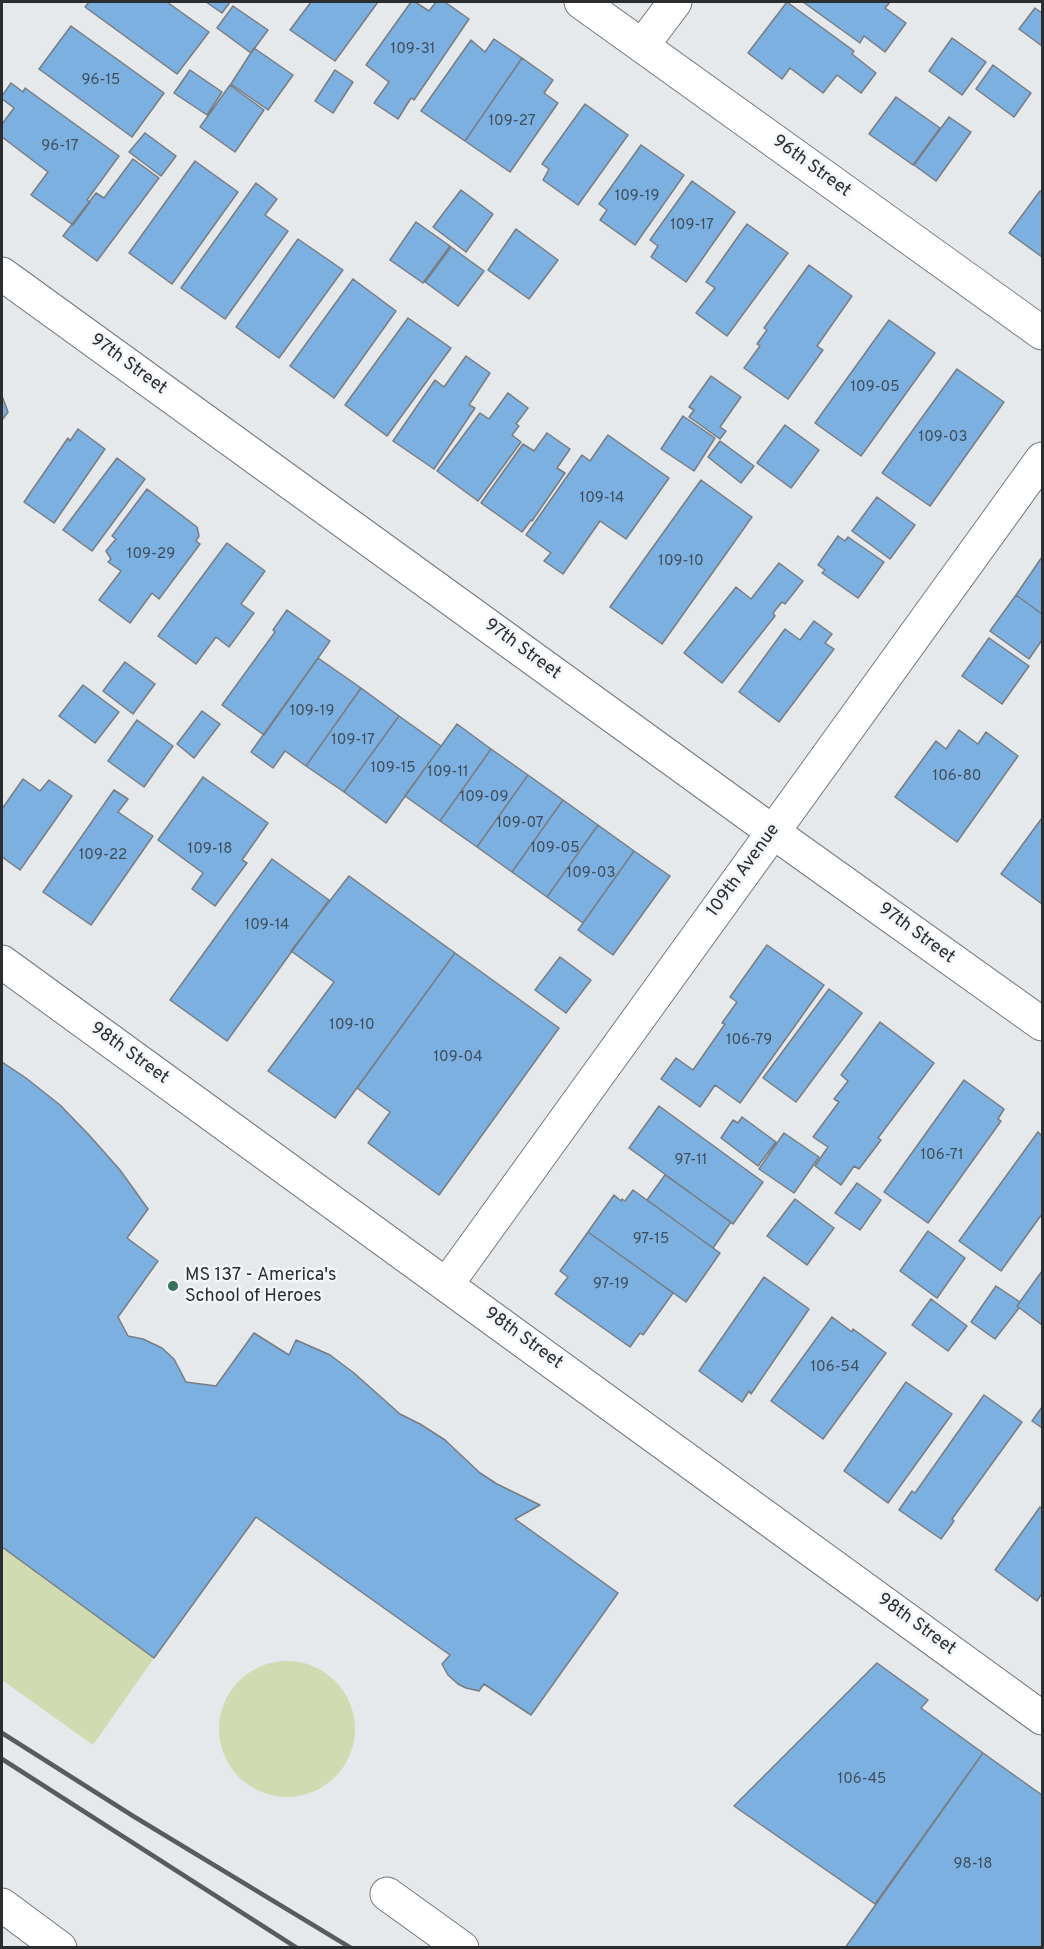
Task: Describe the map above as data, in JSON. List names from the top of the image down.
{
  "streets": {
    "street": [
      "96th Street",
      "97th Street",
      "109th Avenue",
      "98th Street"
    ]
  },
  "crossings": [
    ["97th Street", "109th Avenue"],
    ["109th Avenue", "98th Street"]
  ],
  "places": ["MS 137 - America's School of Heroes"],
  "house_numbers": [
    "109-31",
    "96-15",
    "109-27",
    "96-17",
    "109-19",
    "109-17",
    "109-05",
    "109-03",
    "109-14",
    "109-29",
    "109-10",
    "109-19",
    "109-17",
    "109-15",
    "109-11",
    "106-80",
    "109-09",
    "109-07",
    "109-05",
    "109-18",
    "109-22",
    "109-03",
    "109-14",
    "109-10",
    "106-79",
    "109-04",
    "106-71",
    "97-11",
    "97-15",
    "97-19",
    "106-54",
    "106-45",
    "98-18"
  ]
}
